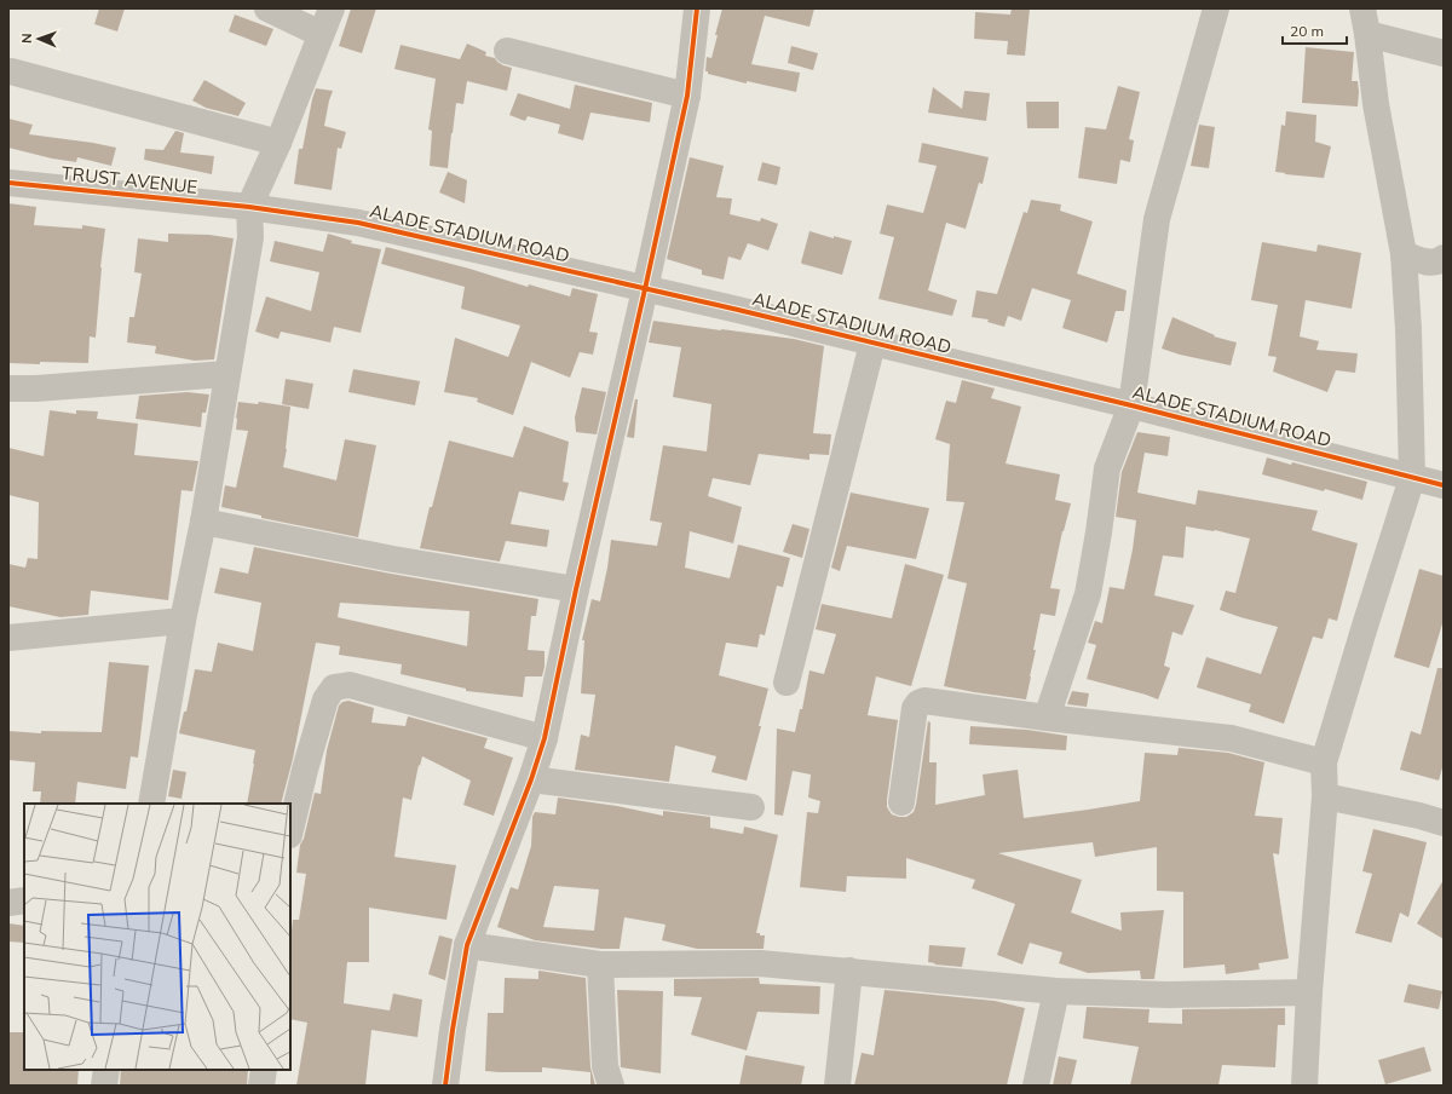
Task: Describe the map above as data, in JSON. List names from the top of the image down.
{
  "streets": {
    "street": ["TRUST AVENUE", "ALADE STADIUM ROAD"]
  },
  "crossings": [
    ["TRUST AVENUE", "ALADE STADIUM ROAD"]
  ],
  "scale_bar": "20 m",
  "north": "left"
}
